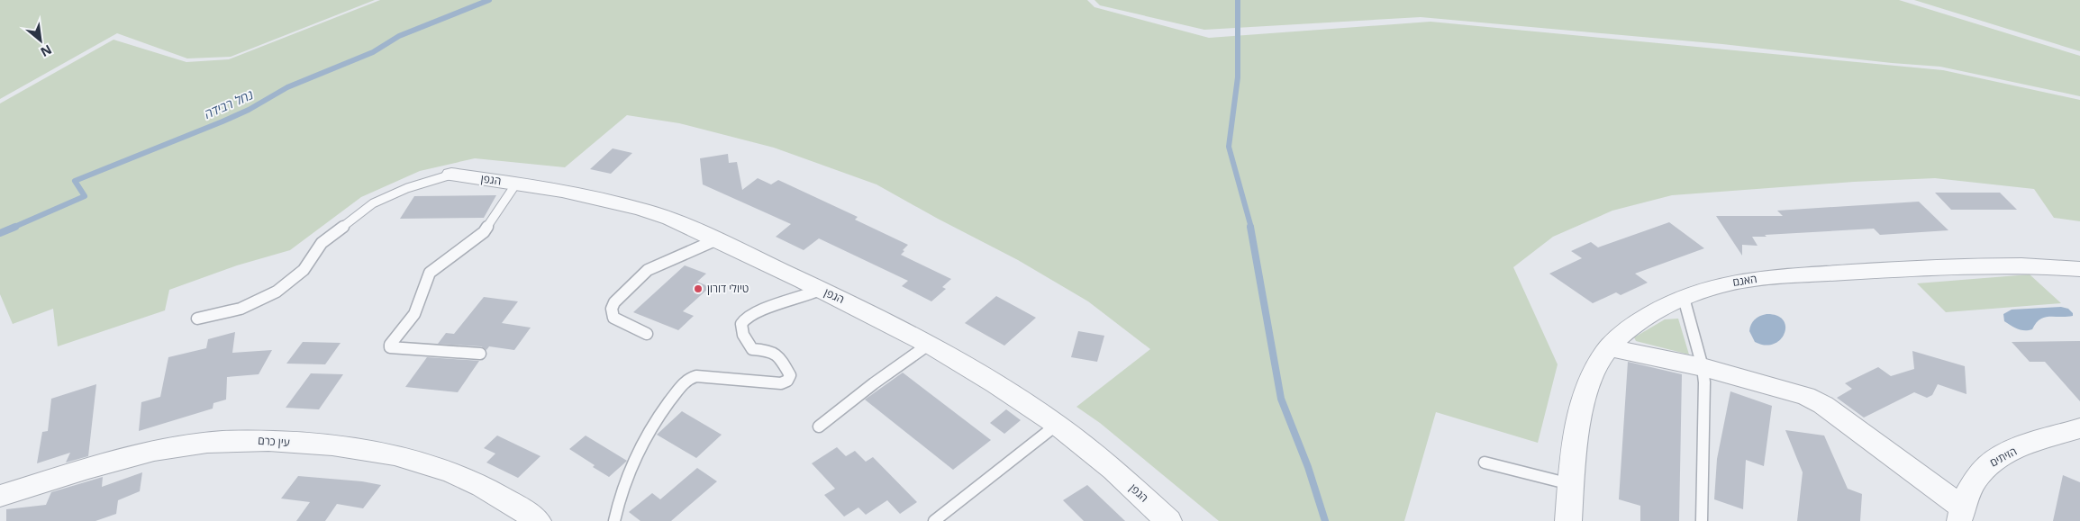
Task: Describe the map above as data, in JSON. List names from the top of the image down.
{
  "streets": {
    "street": [
      "הגפן",
      "האגם",
      "עין כרם",
      "הזיתים"
    ]
  },
  "water": ["נחל רבידה"],
  "places": ["טיולי דורון"],
  "north": "bottom right"
}
